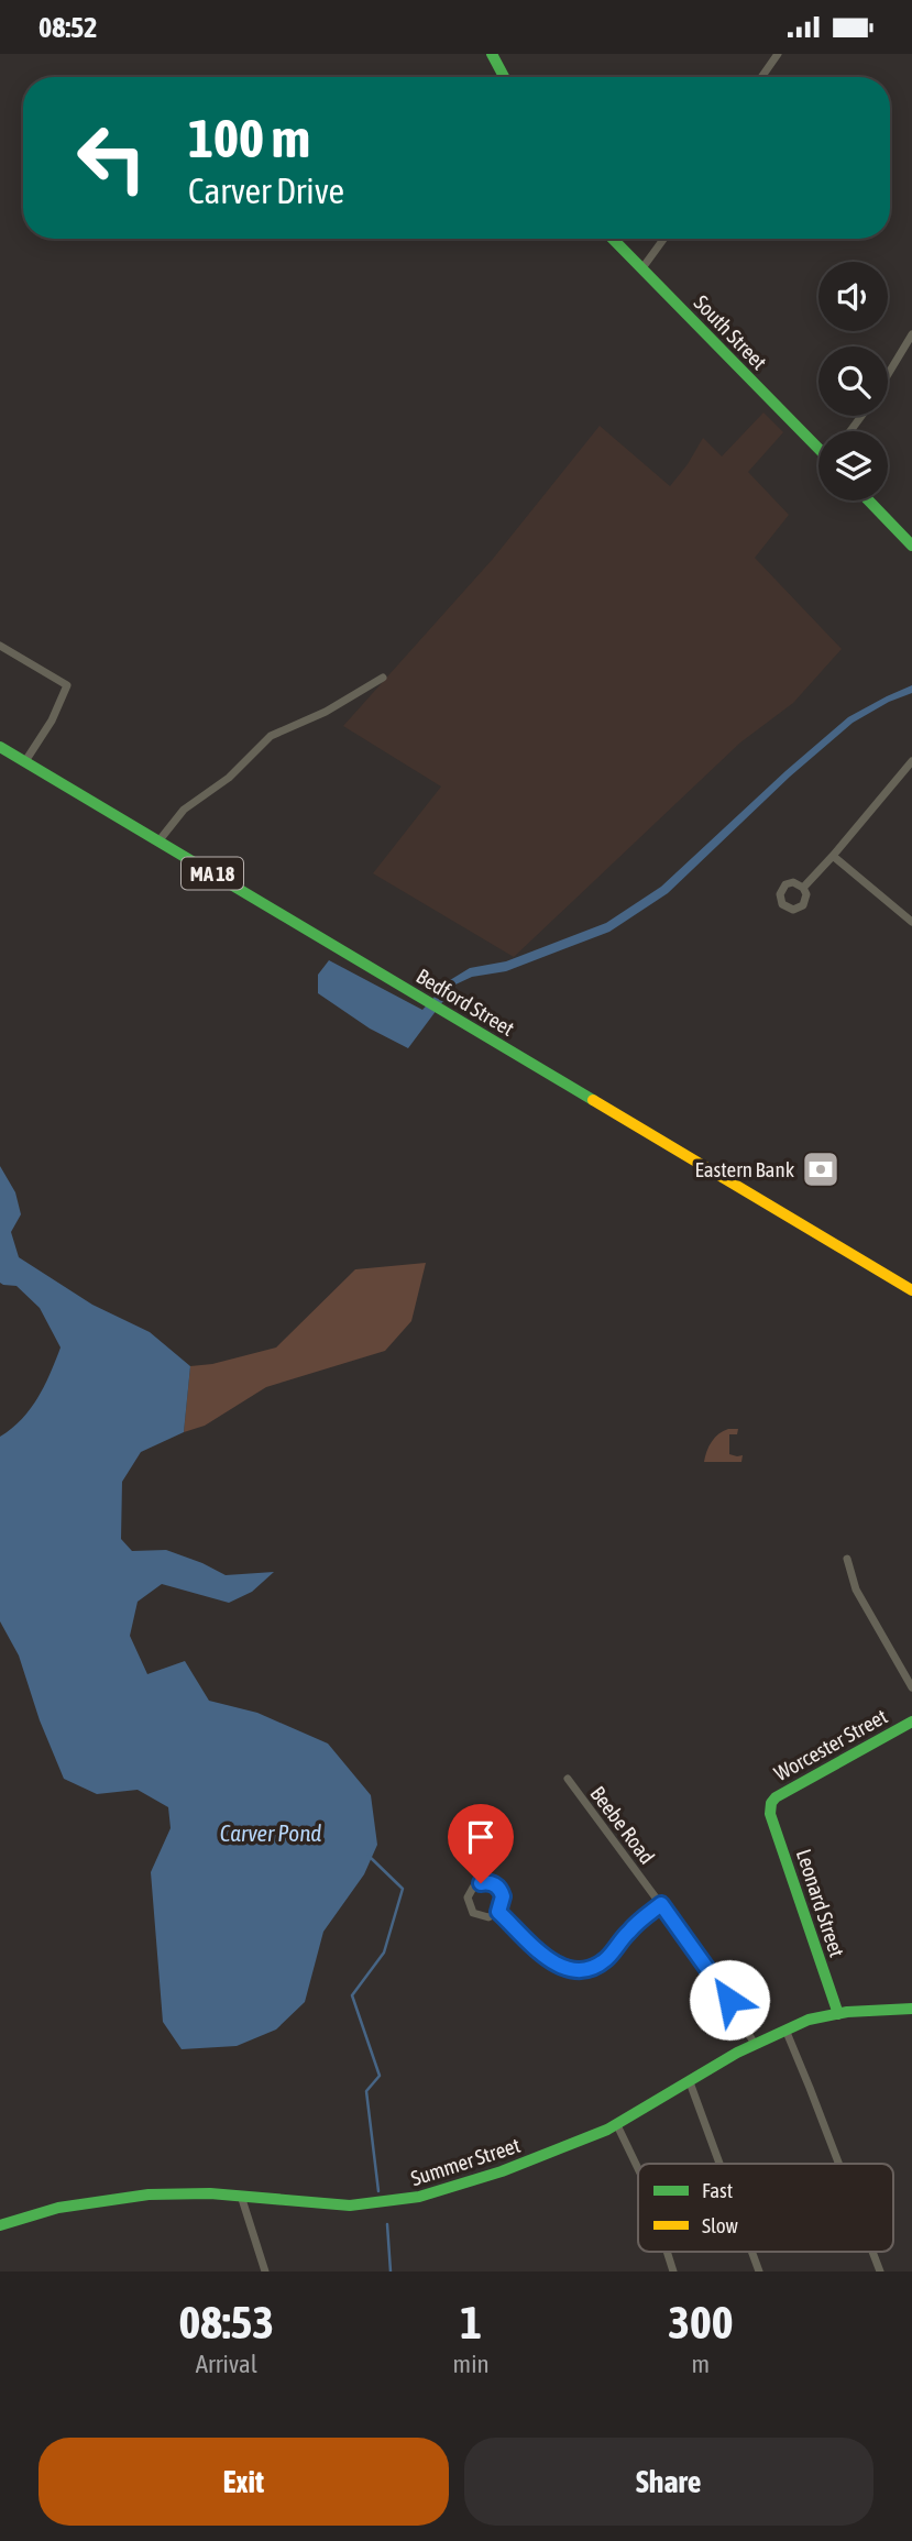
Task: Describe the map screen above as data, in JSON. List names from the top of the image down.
{
  "streets": {
    "main road": [
      "South Street",
      "MA 18",
      "Bedford Street",
      "Worcester Street",
      "Leonard Street",
      "Summer Street"
    ],
    "street": ["Beebe Road"]
  },
  "crossings": [
    ["Worcester Street", "Leonard Street"],
    ["Beebe Road", "Summer Street"],
    ["Leonard Street", "Summer Street"]
  ],
  "water": ["Carver Pond"],
  "places": {
    "bank": ["Eastern Bank"]
  },
  "legend": ["Fast", "Slow"],
  "page": {
    "status": "08:52",
    "turn": ["100 m", "Carver Drive"],
    "eta": [
      "08:53",
      "Arrival",
      "1",
      "min",
      "300",
      "m"
    ],
    "buttons": ["Exit", "Share"]
  }
}
